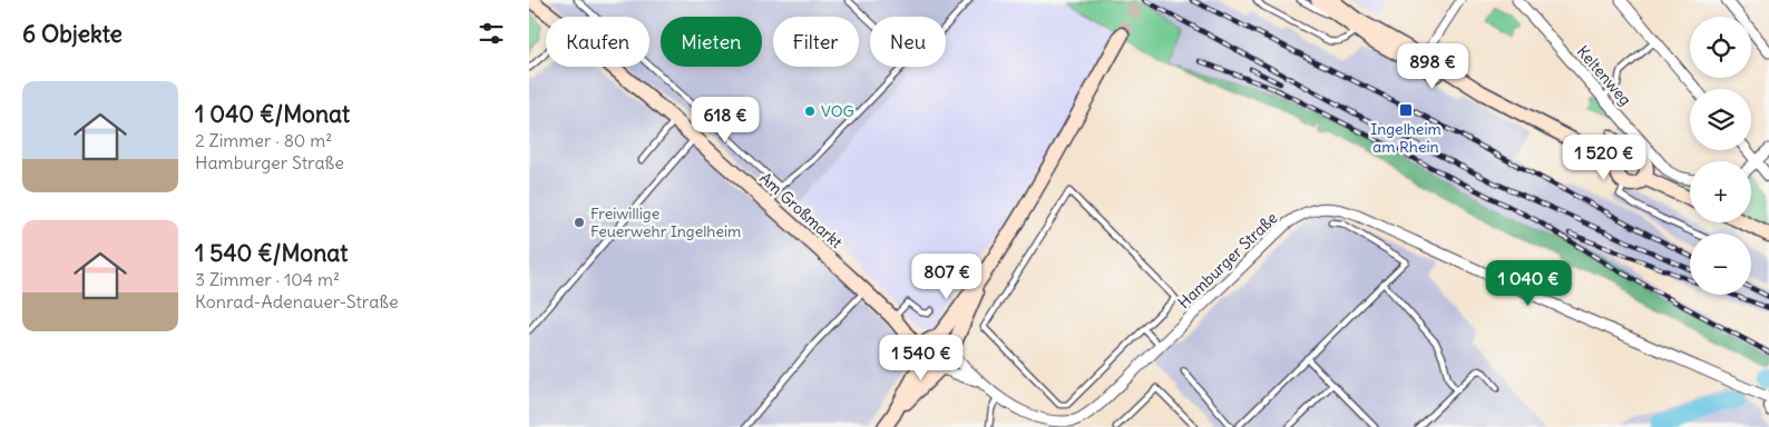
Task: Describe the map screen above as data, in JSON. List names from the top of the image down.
{
  "streets": {
    "main road": ["Am Großmarkt"],
    "street": ["Keltenweg", "Hamburger Straße"]
  },
  "crossings": [
    ["Am Großmarkt", "Hamburger Straße"]
  ],
  "places": {
    "transit": ["Ingelheim am Rhein"],
    "other": ["VOG", "Freiwillige Feuerwehr Ingelheim"]
  },
  "page": {
    "heading": "6 Objekte",
    "map_buttons": ["+", "−"],
    "chip": [
      "Kaufen",
      "Mieten",
      "Filter",
      "Neu"
    ],
    "price": [
      "898 €",
      "618 €",
      "1 520 €",
      "807 €",
      "1 040 €",
      "1 540 €"
    ],
    "list": [
      {
        "name": "1 040 €/Monat",
        "note": "2 Zimmer · 80 m² · Hamburger Straße"
      },
      {
        "name": "1 540 €/Monat",
        "note": "3 Zimmer · 104 m² · Konrad-Adenauer-Straße"
      }
    ]
  }
}
